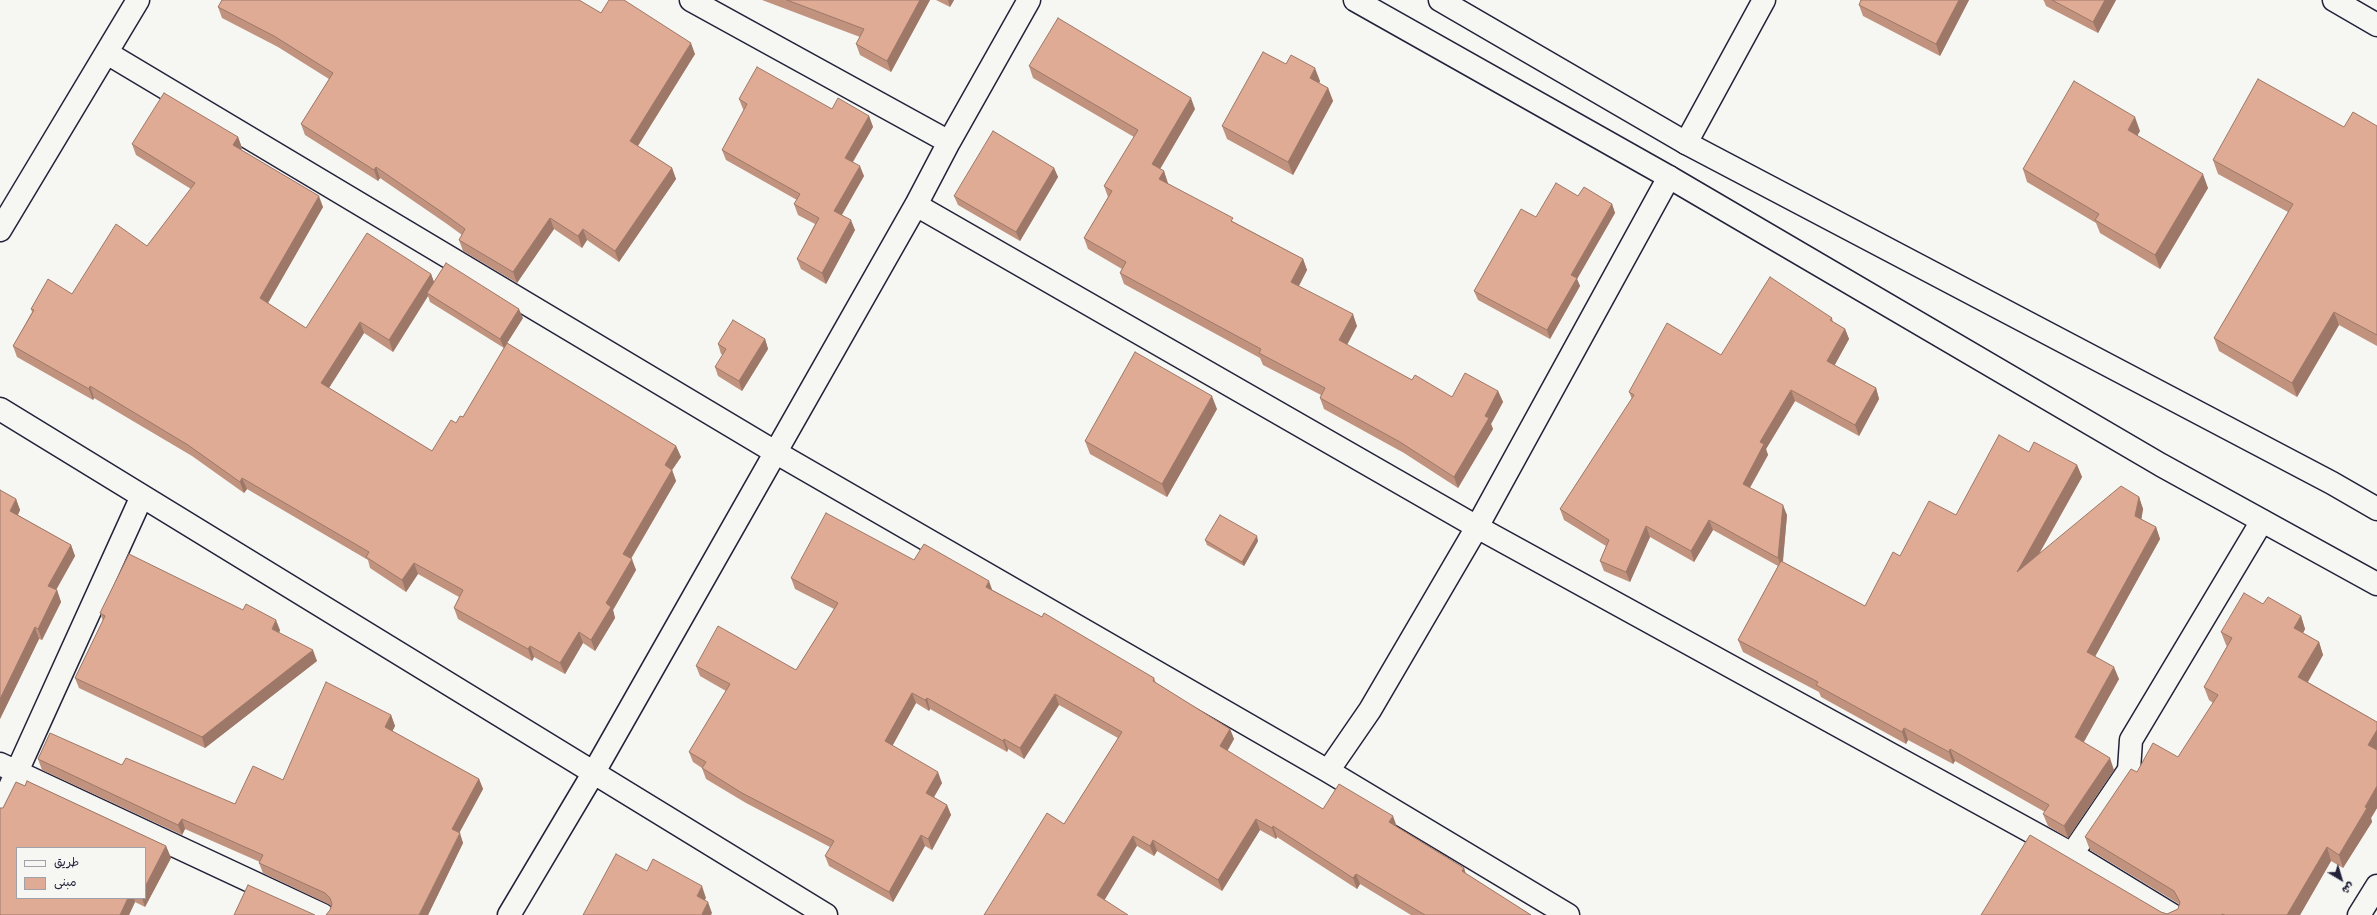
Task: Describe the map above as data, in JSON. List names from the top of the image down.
{
  "legend": ["طريق", "مبنى"],
  "north": "bottom right"
}
